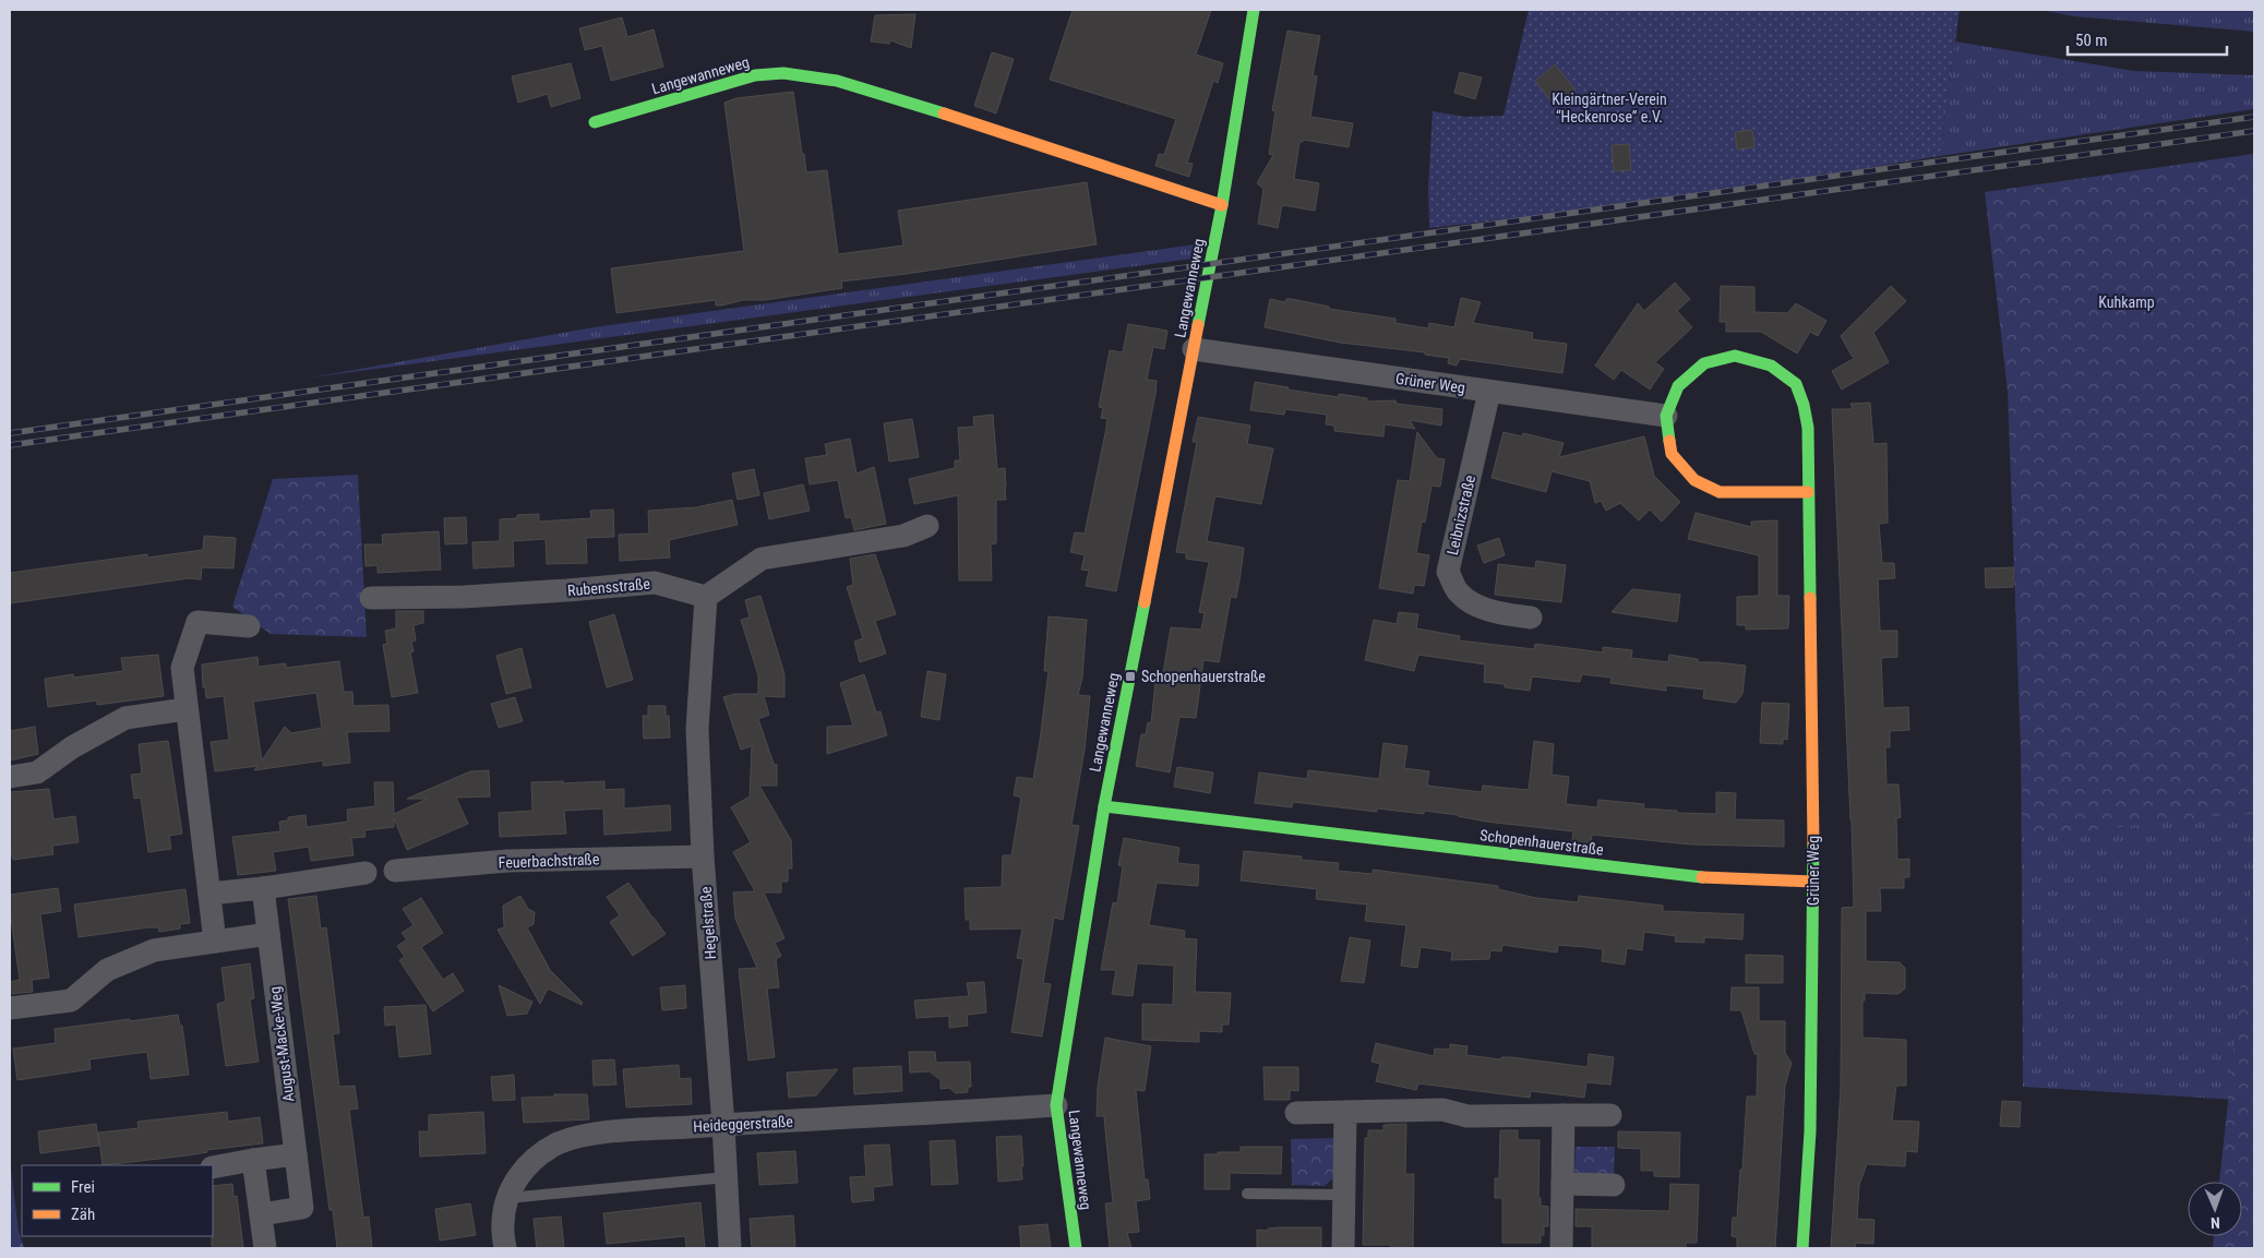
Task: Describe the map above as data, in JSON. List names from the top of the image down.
{
  "streets": {
    "street": [
      "Langewanneweg",
      "Grüner Weg",
      "Leibnizstraße",
      "Rubensstraße",
      "Schopenhauerstraße",
      "Feuerbachstraße",
      "Hegelstraße",
      "August-Macke-Weg",
      "Heideggerstraße"
    ]
  },
  "crossings": [
    ["Langewanneweg", "Grüner Weg"],
    ["Langewanneweg", "Schopenhauerstraße"],
    ["Langewanneweg", "Heideggerstraße"],
    ["Grüner Weg", "Leibnizstraße"],
    ["Grüner Weg", "Schopenhauerstraße"],
    ["Rubensstraße", "Hegelstraße"],
    ["Feuerbachstraße", "Hegelstraße"],
    ["Hegelstraße", "Heideggerstraße"]
  ],
  "parks": ["Kleingärtner-Verein “Heckenrose” e.V.", "Kuhkamp"],
  "places": {
    "transit": ["Schopenhauerstraße"]
  },
  "legend": ["Frei", "Zäh"],
  "scale_bar": "50 m",
  "north": "bottom"
}
